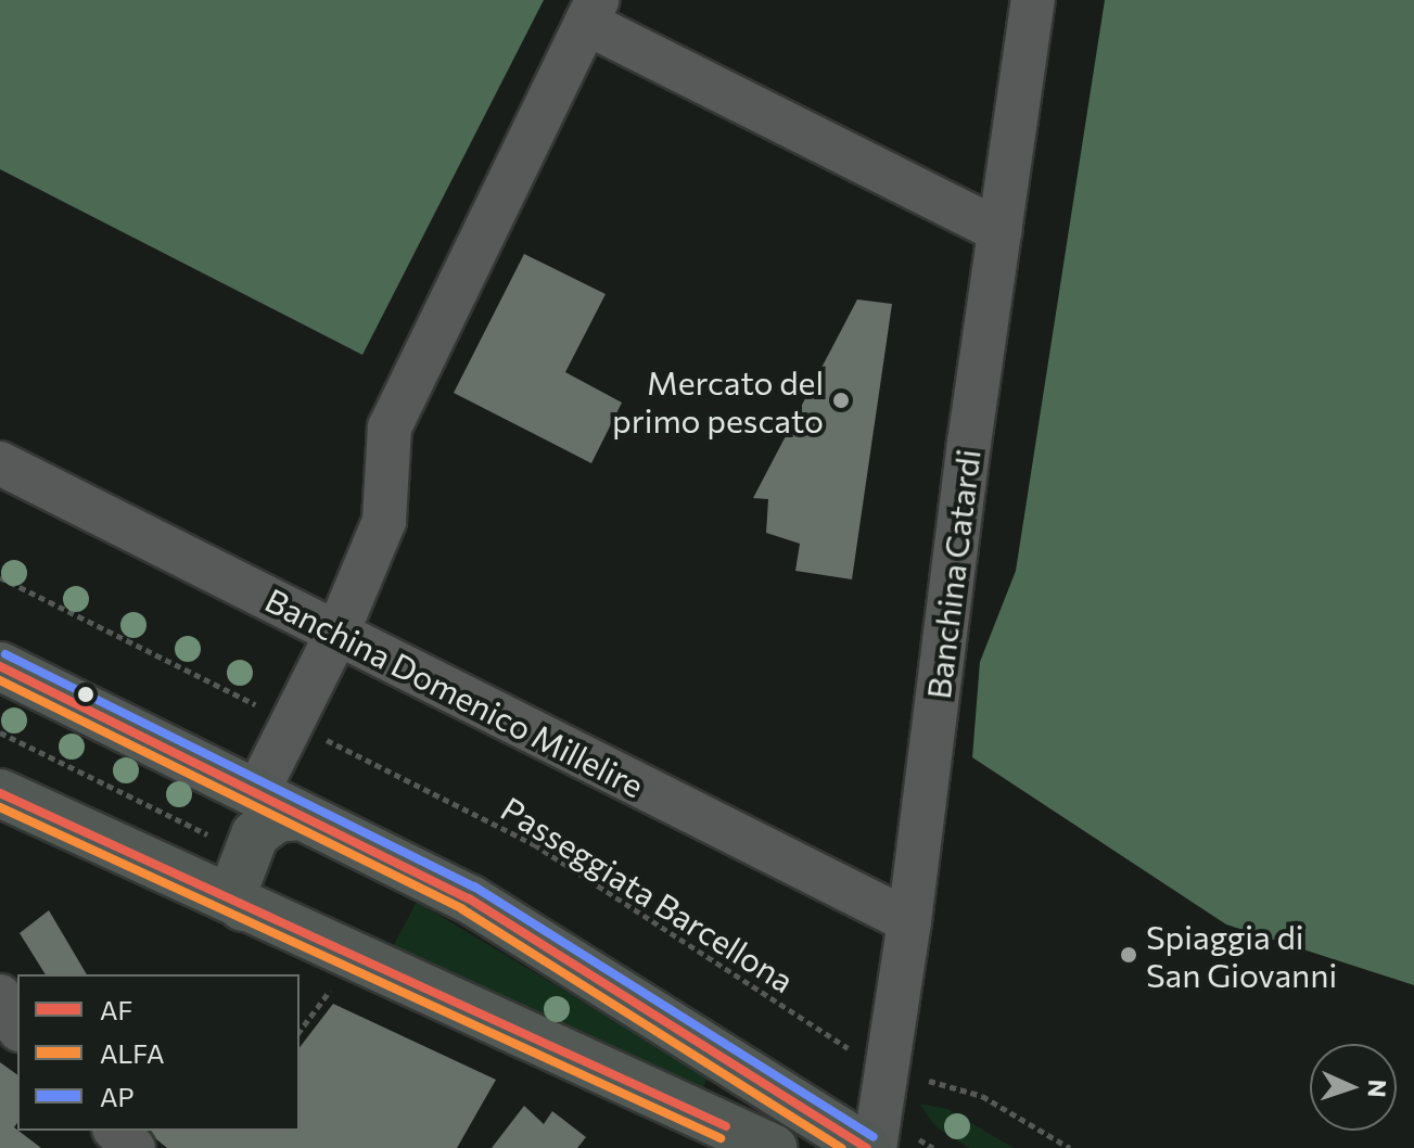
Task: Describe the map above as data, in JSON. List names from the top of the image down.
{
  "streets": {
    "street": ["Banchina Catardi", "Banchina Domenico Millelire"],
    "path": ["Passeggiata Barcellona"]
  },
  "crossings": [
    ["Banchina Catardi", "Banchina Domenico Millelire"],
    ["Banchina Catardi", "Passeggiata Barcellona"]
  ],
  "places": ["Mercato del primo pescato", "Spiaggia di San Giovanni"],
  "lines": ["transit line AP", "transit line AF", "transit line ALFA"],
  "legend": ["AF", "ALFA", "AP"],
  "north": "right"
}
